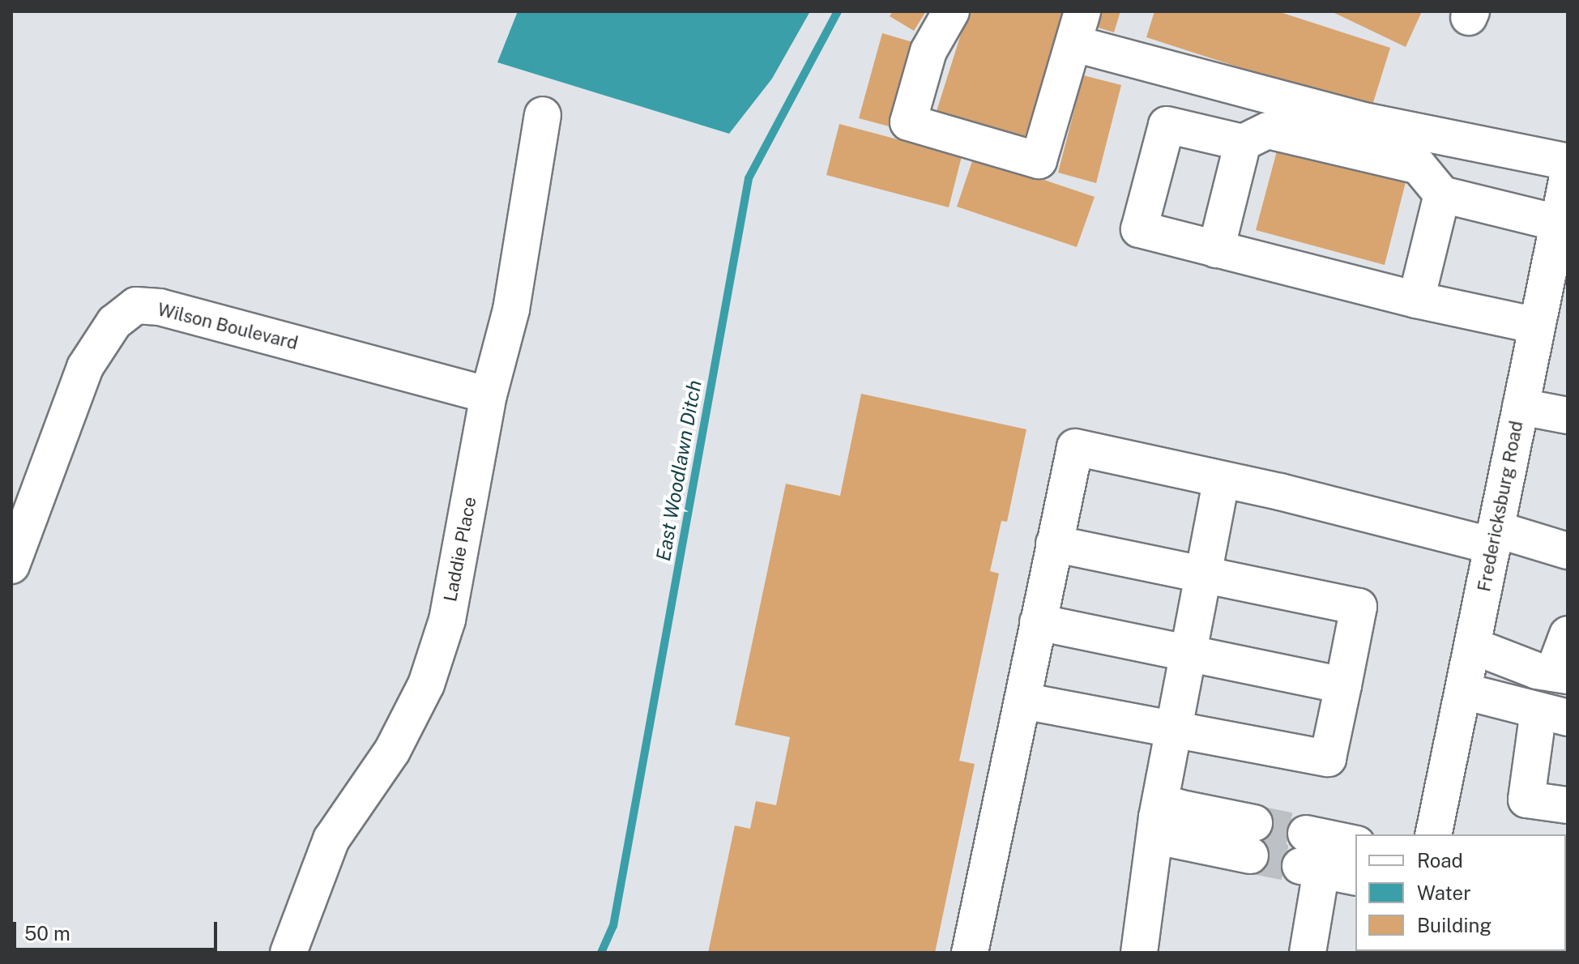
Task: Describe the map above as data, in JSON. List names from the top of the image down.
{
  "streets": {
    "street": ["Wilson Boulevard", "Fredericksburg Road", "Laddie Place"]
  },
  "crossings": [
    ["Wilson Boulevard", "Laddie Place"]
  ],
  "water": ["East Woodlawn Ditch"],
  "legend": ["Road", "Water", "Building"],
  "scale_bar": "50 m"
}
